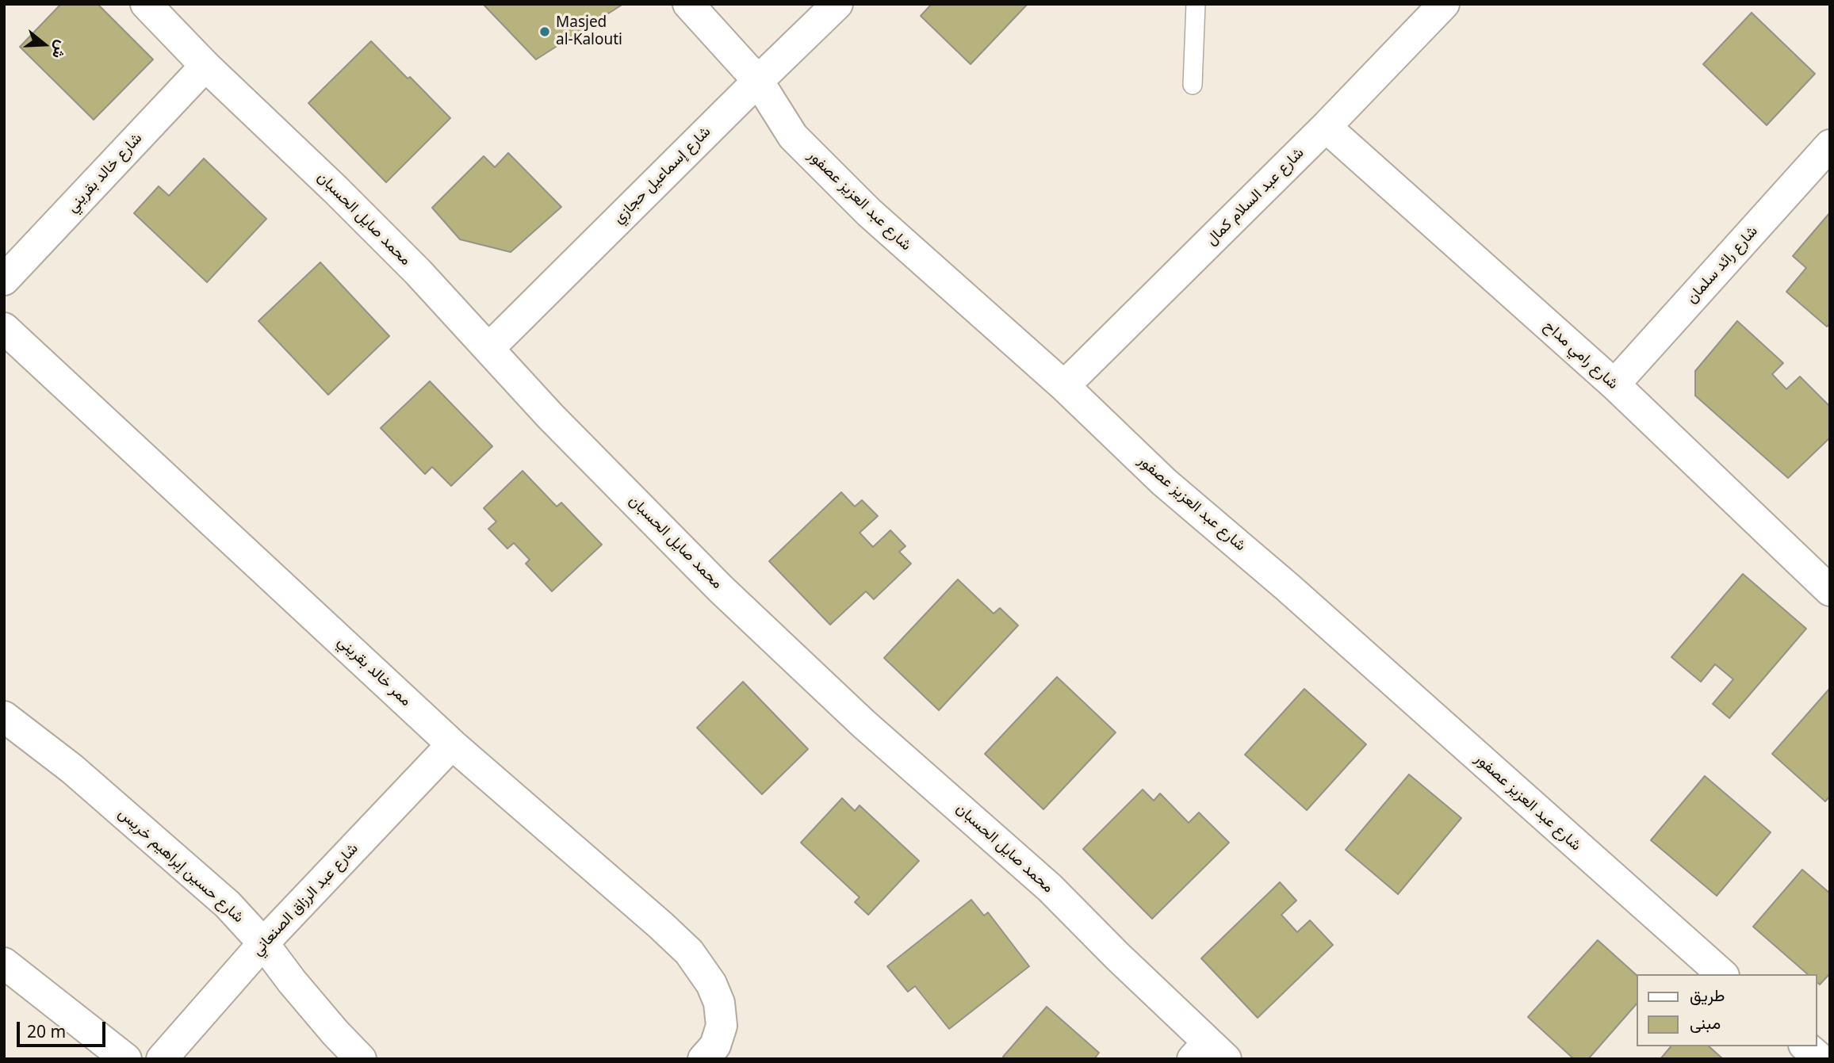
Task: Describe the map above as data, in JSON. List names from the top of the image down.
{
  "streets": {
    "street": [
      "شارع خالد بقريني",
      "شارع إسماعيل حجازي",
      "شارع عبد السلام كمال",
      "شارع عبد العزيز عصفور",
      "محمد صايل الحسبان",
      "شارع رائد سلمان",
      "شارع رامي مداح",
      "ممر خالد بقريني",
      "شارع حسين إبراهيم خريس",
      "شارع عبد الرزاق الصنعاني"
    ]
  },
  "crossings": [
    ["شارع خالد بقريني", "محمد صايل الحسبان"],
    ["شارع إسماعيل حجازي", "شارع عبد العزيز عصفور"],
    ["شارع إسماعيل حجازي", "محمد صايل الحسبان"],
    ["شارع عبد السلام كمال", "شارع عبد العزيز عصفور"],
    ["شارع عبد السلام كمال", "شارع رامي مداح"],
    ["شارع رائد سلمان", "شارع رامي مداح"],
    ["ممر خالد بقريني", "شارع عبد الرزاق الصنعاني"],
    ["شارع حسين إبراهيم خريس", "شارع عبد الرزاق الصنعاني"]
  ],
  "places": ["Masjed al-Kalouti"],
  "legend": ["طريق", "مبنى"],
  "scale_bar": "20 m",
  "north": "right"
}
